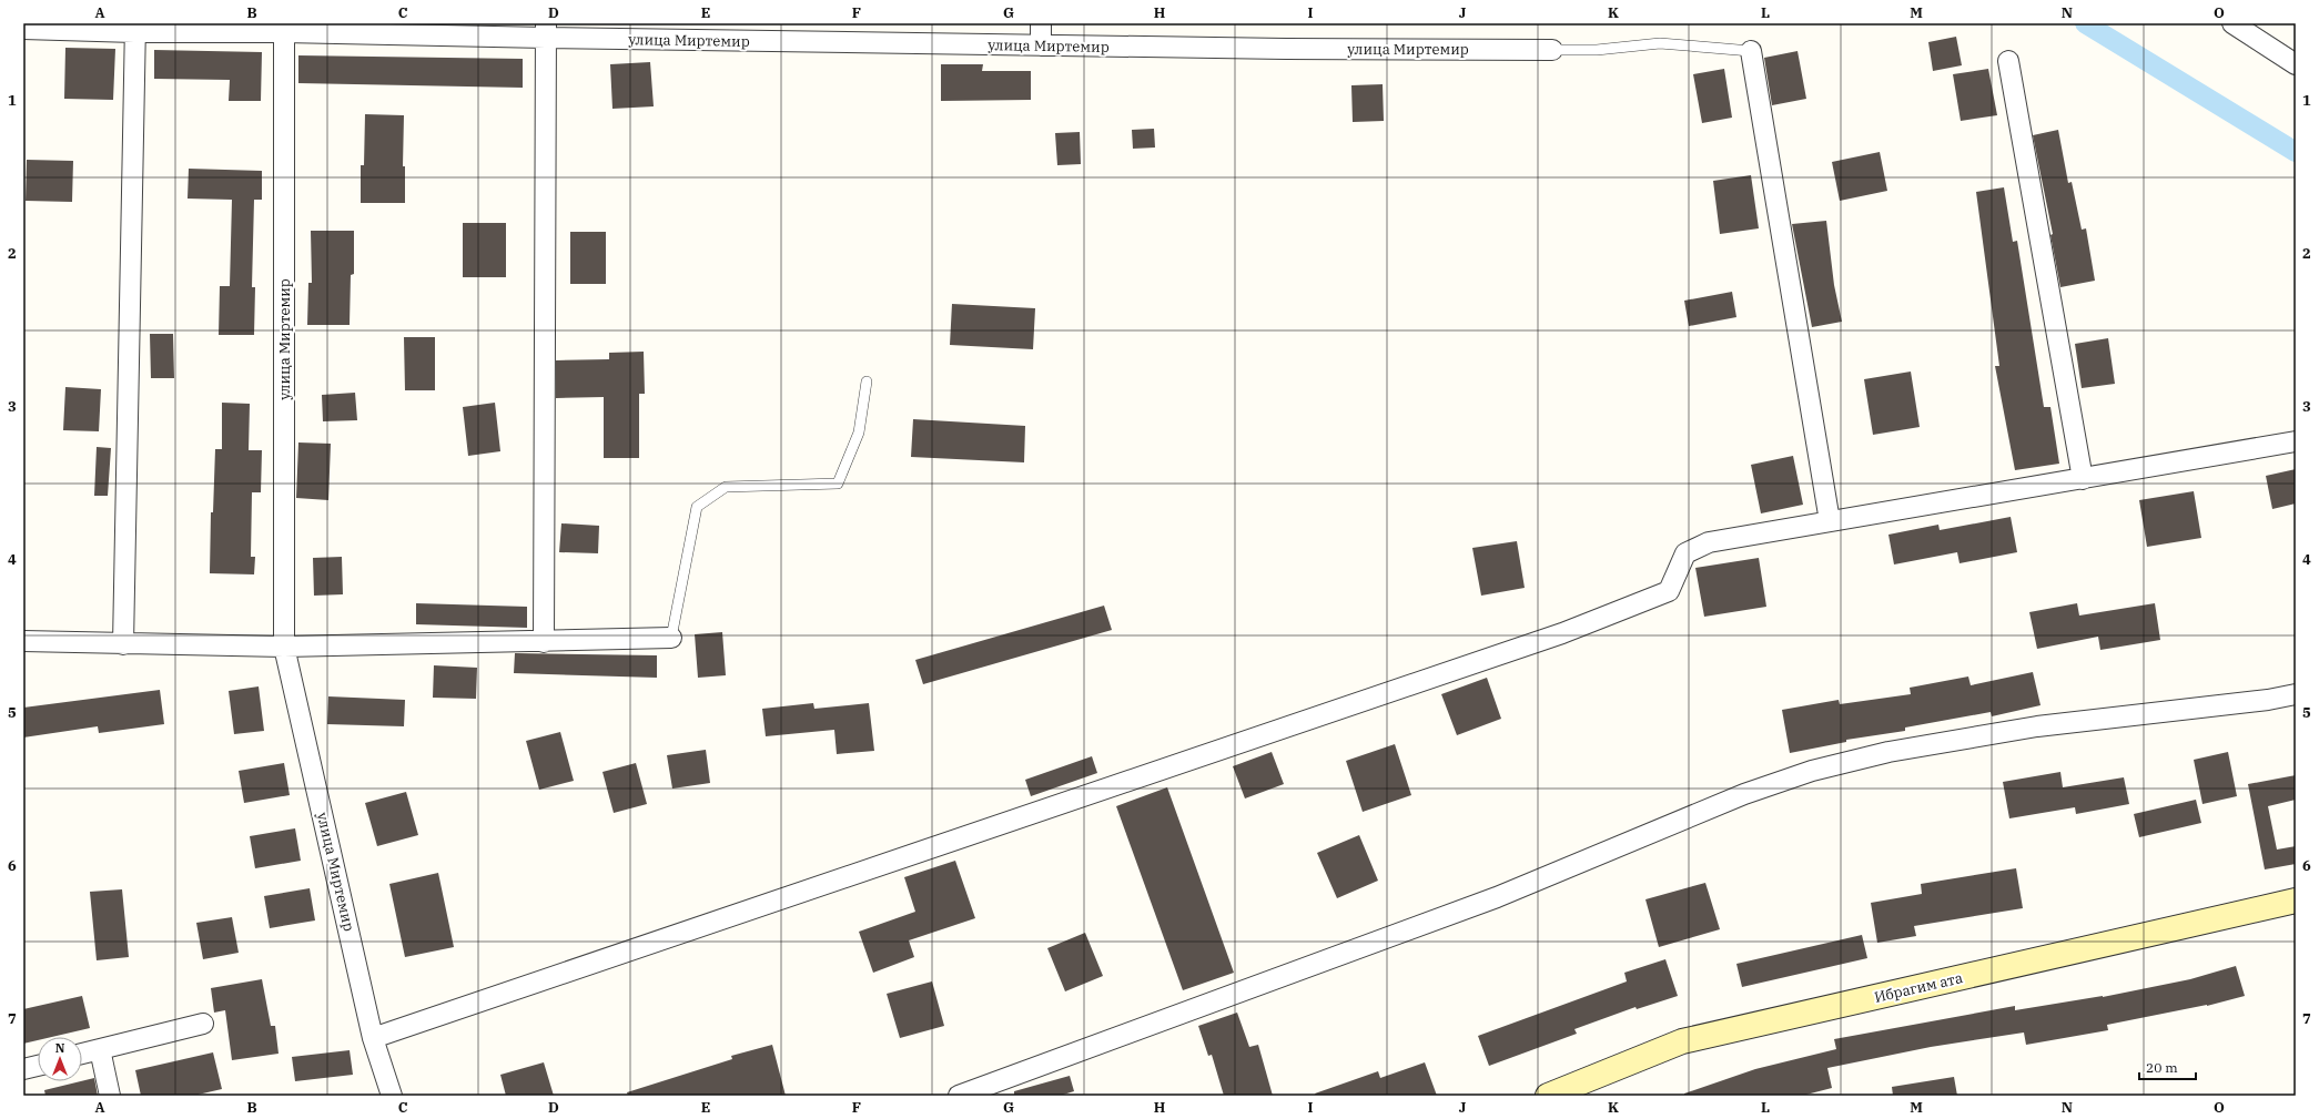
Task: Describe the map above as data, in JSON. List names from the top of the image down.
{
  "streets": {
    "street": ["улица Миртемир", "Ибрагим ата"]
  },
  "scale_bar": "20 m",
  "north": "top",
  "grid": {
    "columns": [
      "A",
      "B",
      "C",
      "D",
      "E",
      "F",
      "G",
      "H",
      "I",
      "J",
      "K",
      "L",
      "M",
      "N",
      "O"
    ],
    "rows": [
      "1",
      "2",
      "3",
      "4",
      "5",
      "6",
      "7"
    ]
  }
}
